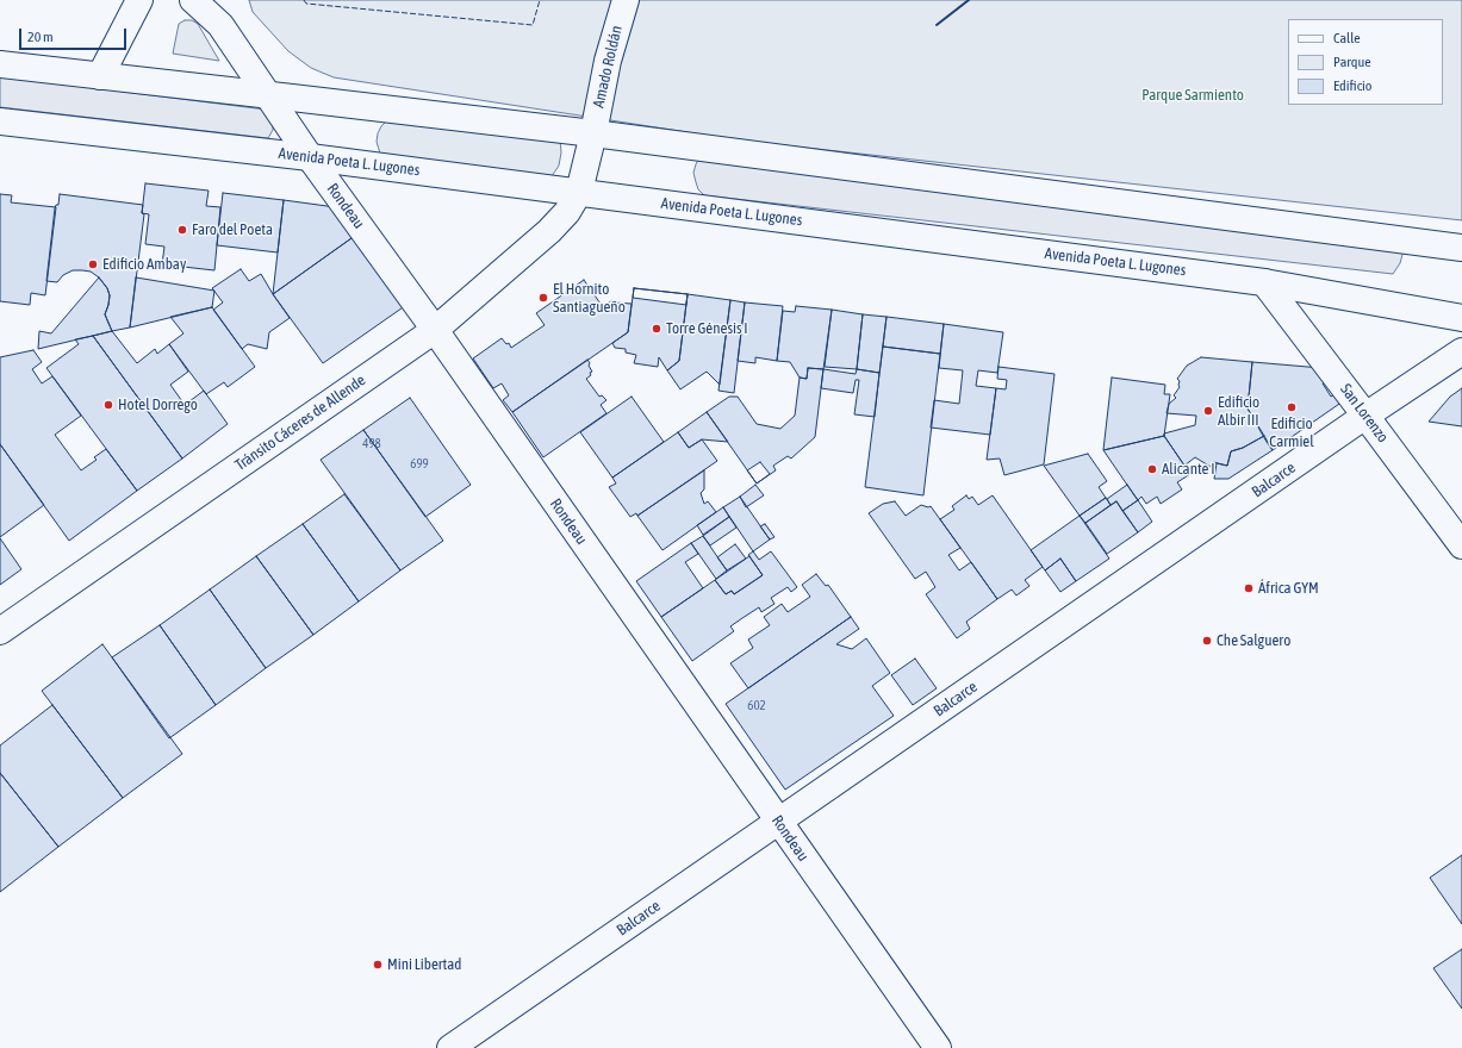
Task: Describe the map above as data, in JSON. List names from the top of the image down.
{
  "streets": {
    "street": [
      "Amado Roldán",
      "Avenida Poeta L. Lugones",
      "Rondeau",
      "San Lorenzo",
      "Tránsito Cáceres de Allende",
      "Balcarce"
    ]
  },
  "crossings": [
    ["Amado Roldán", "Avenida Poeta L. Lugones"],
    ["Amado Roldán", "Tránsito Cáceres de Allende"],
    ["Avenida Poeta L. Lugones", "Rondeau"],
    ["Avenida Poeta L. Lugones", "San Lorenzo"],
    ["Avenida Poeta L. Lugones", "Tránsito Cáceres de Allende"],
    ["Rondeau", "Tránsito Cáceres de Allende"],
    ["Rondeau", "Balcarce"],
    ["San Lorenzo", "Balcarce"]
  ],
  "parks": ["Parque Sarmiento"],
  "places": [
    "Faro del Poeta",
    "Edificio Ambay",
    "El Hornito Santiagueño",
    "Torre Génesis I",
    "Hotel Dorrego",
    "Edificio Carmiel",
    "Edificio Albir III",
    "Alicante I",
    "África GYM",
    "Che Salguero",
    "Mini Libertad"
  ],
  "house_numbers": ["498", "699", "602"],
  "legend": ["Calle", "Parque", "Edificio"],
  "scale_bar": "20 m"
}
